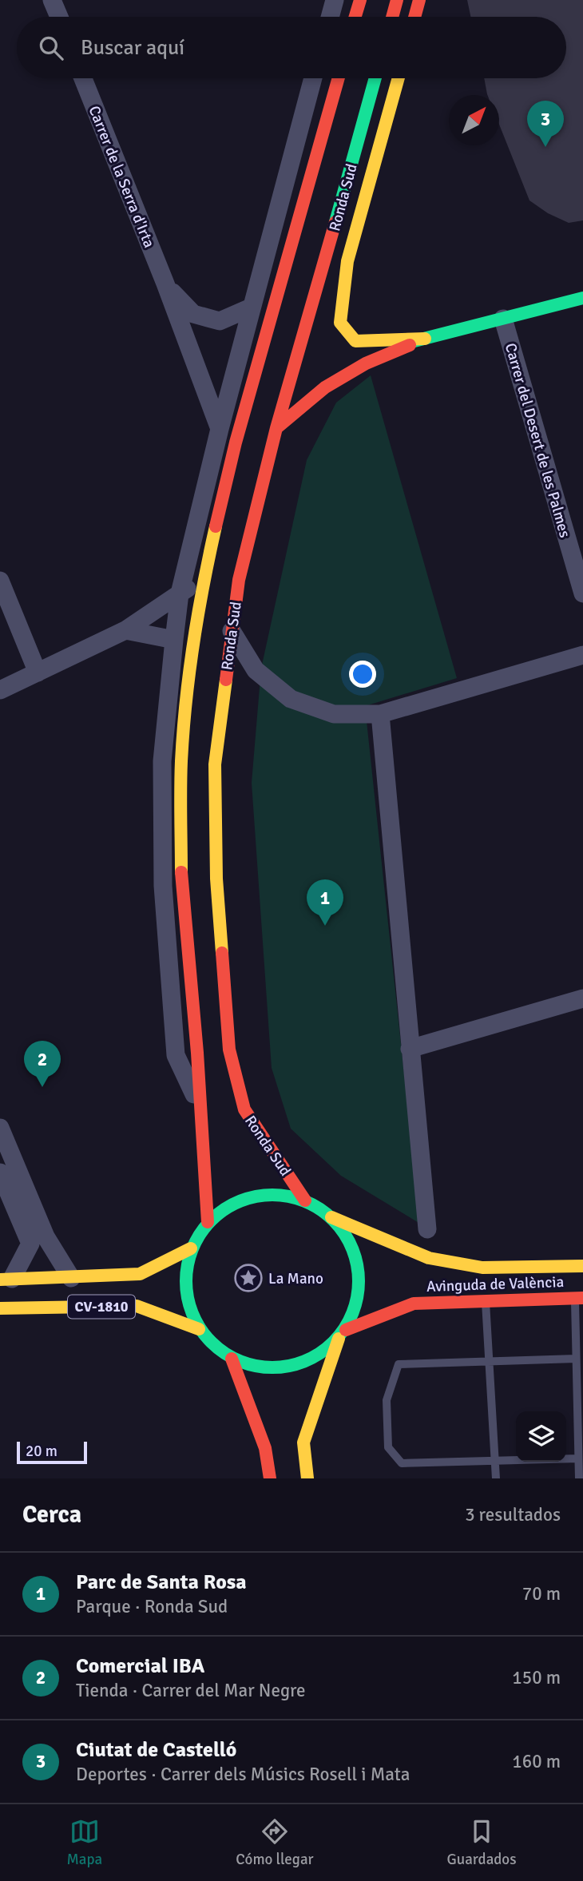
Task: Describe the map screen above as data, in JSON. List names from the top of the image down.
{
  "streets": {
    "main road": ["Ronda Sud", "Avinguda de València", "CV-1810"],
    "street": ["Carrer de la Serra d'Irta", "Carrer del Desert de les Palmes"]
  },
  "crossings": [
    ["Ronda Sud", "Avinguda de València"],
    ["Ronda Sud", "CV-1810"],
    ["Avinguda de València", "CV-1810"]
  ],
  "places": {
    "place": ["La Mano"]
  },
  "scale_bar": "20 m",
  "north": "top right",
  "page": {
    "search": "Buscar aquí",
    "pins": ["3", "1", "2"],
    "scale": "20 m",
    "heading": ["Cerca", "3 resultados"],
    "list": [
      {
        "mark": "1",
        "name": "Parc de Santa Rosa",
        "note": "Parque · Ronda Sud",
        "value": "70 m"
      },
      {
        "mark": "2",
        "name": "Comercial IBA",
        "note": "Tienda · Carrer del Mar Negre",
        "value": "150 m"
      },
      {
        "mark": "3",
        "name": "Ciutat de Castelló",
        "note": "Deportes · Carrer dels Músics Rosell i Mata",
        "value": "160 m"
      }
    ],
    "nav": ["Mapa", "Cómo llegar", "Guardados"]
  }
}
